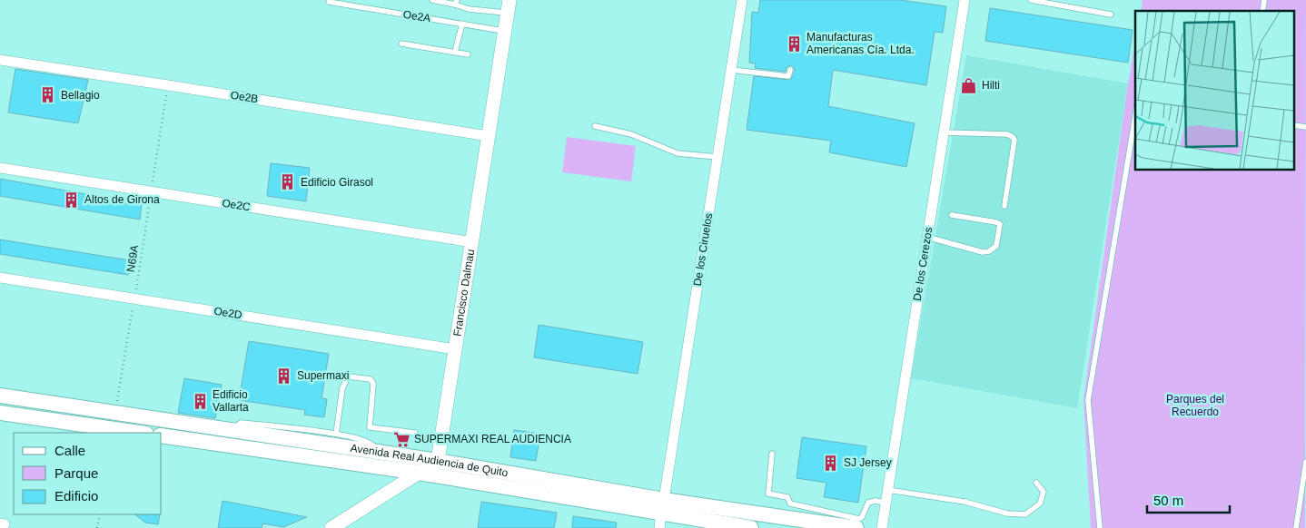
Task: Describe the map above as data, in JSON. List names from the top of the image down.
{
  "streets": {
    "main road": ["Avenida Real Audiencia de Quito"],
    "street": [
      "Oe2B",
      "Oe2C",
      "De los Ciruelos",
      "De los Cerezos",
      "Francisco Dalmau",
      "Oe2D"
    ],
    "lane": ["Oe2A"],
    "path": ["N69A"]
  },
  "crossings": [
    ["Oe2A", "Francisco Dalmau"],
    ["Oe2B", "N69A"],
    ["Oe2B", "Francisco Dalmau"],
    ["Oe2C", "N69A"],
    ["Oe2C", "Francisco Dalmau"],
    ["De los Ciruelos", "Avenida Real Audiencia de Quito"],
    ["N69A", "Oe2D"],
    ["N69A", "Avenida Real Audiencia de Quito"],
    ["Francisco Dalmau", "Oe2D"],
    ["Francisco Dalmau", "Avenida Real Audiencia de Quito"]
  ],
  "parks": ["Parques del Recuerdo"],
  "places": {
    "building": [
      "Manufacturas Americanas Cía. Ltda.",
      "Bellagio",
      "Edificio Girasol",
      "Altos de Girona",
      "Supermaxi",
      "Edificio Vallarta",
      "SJ Jersey"
    ],
    "shop": ["Hilti"],
    "supermarket": ["SUPERMAXI REAL AUDIENCIA"]
  },
  "legend": ["Calle", "Parque", "Edificio"],
  "scale_bar": "50 m"
}
